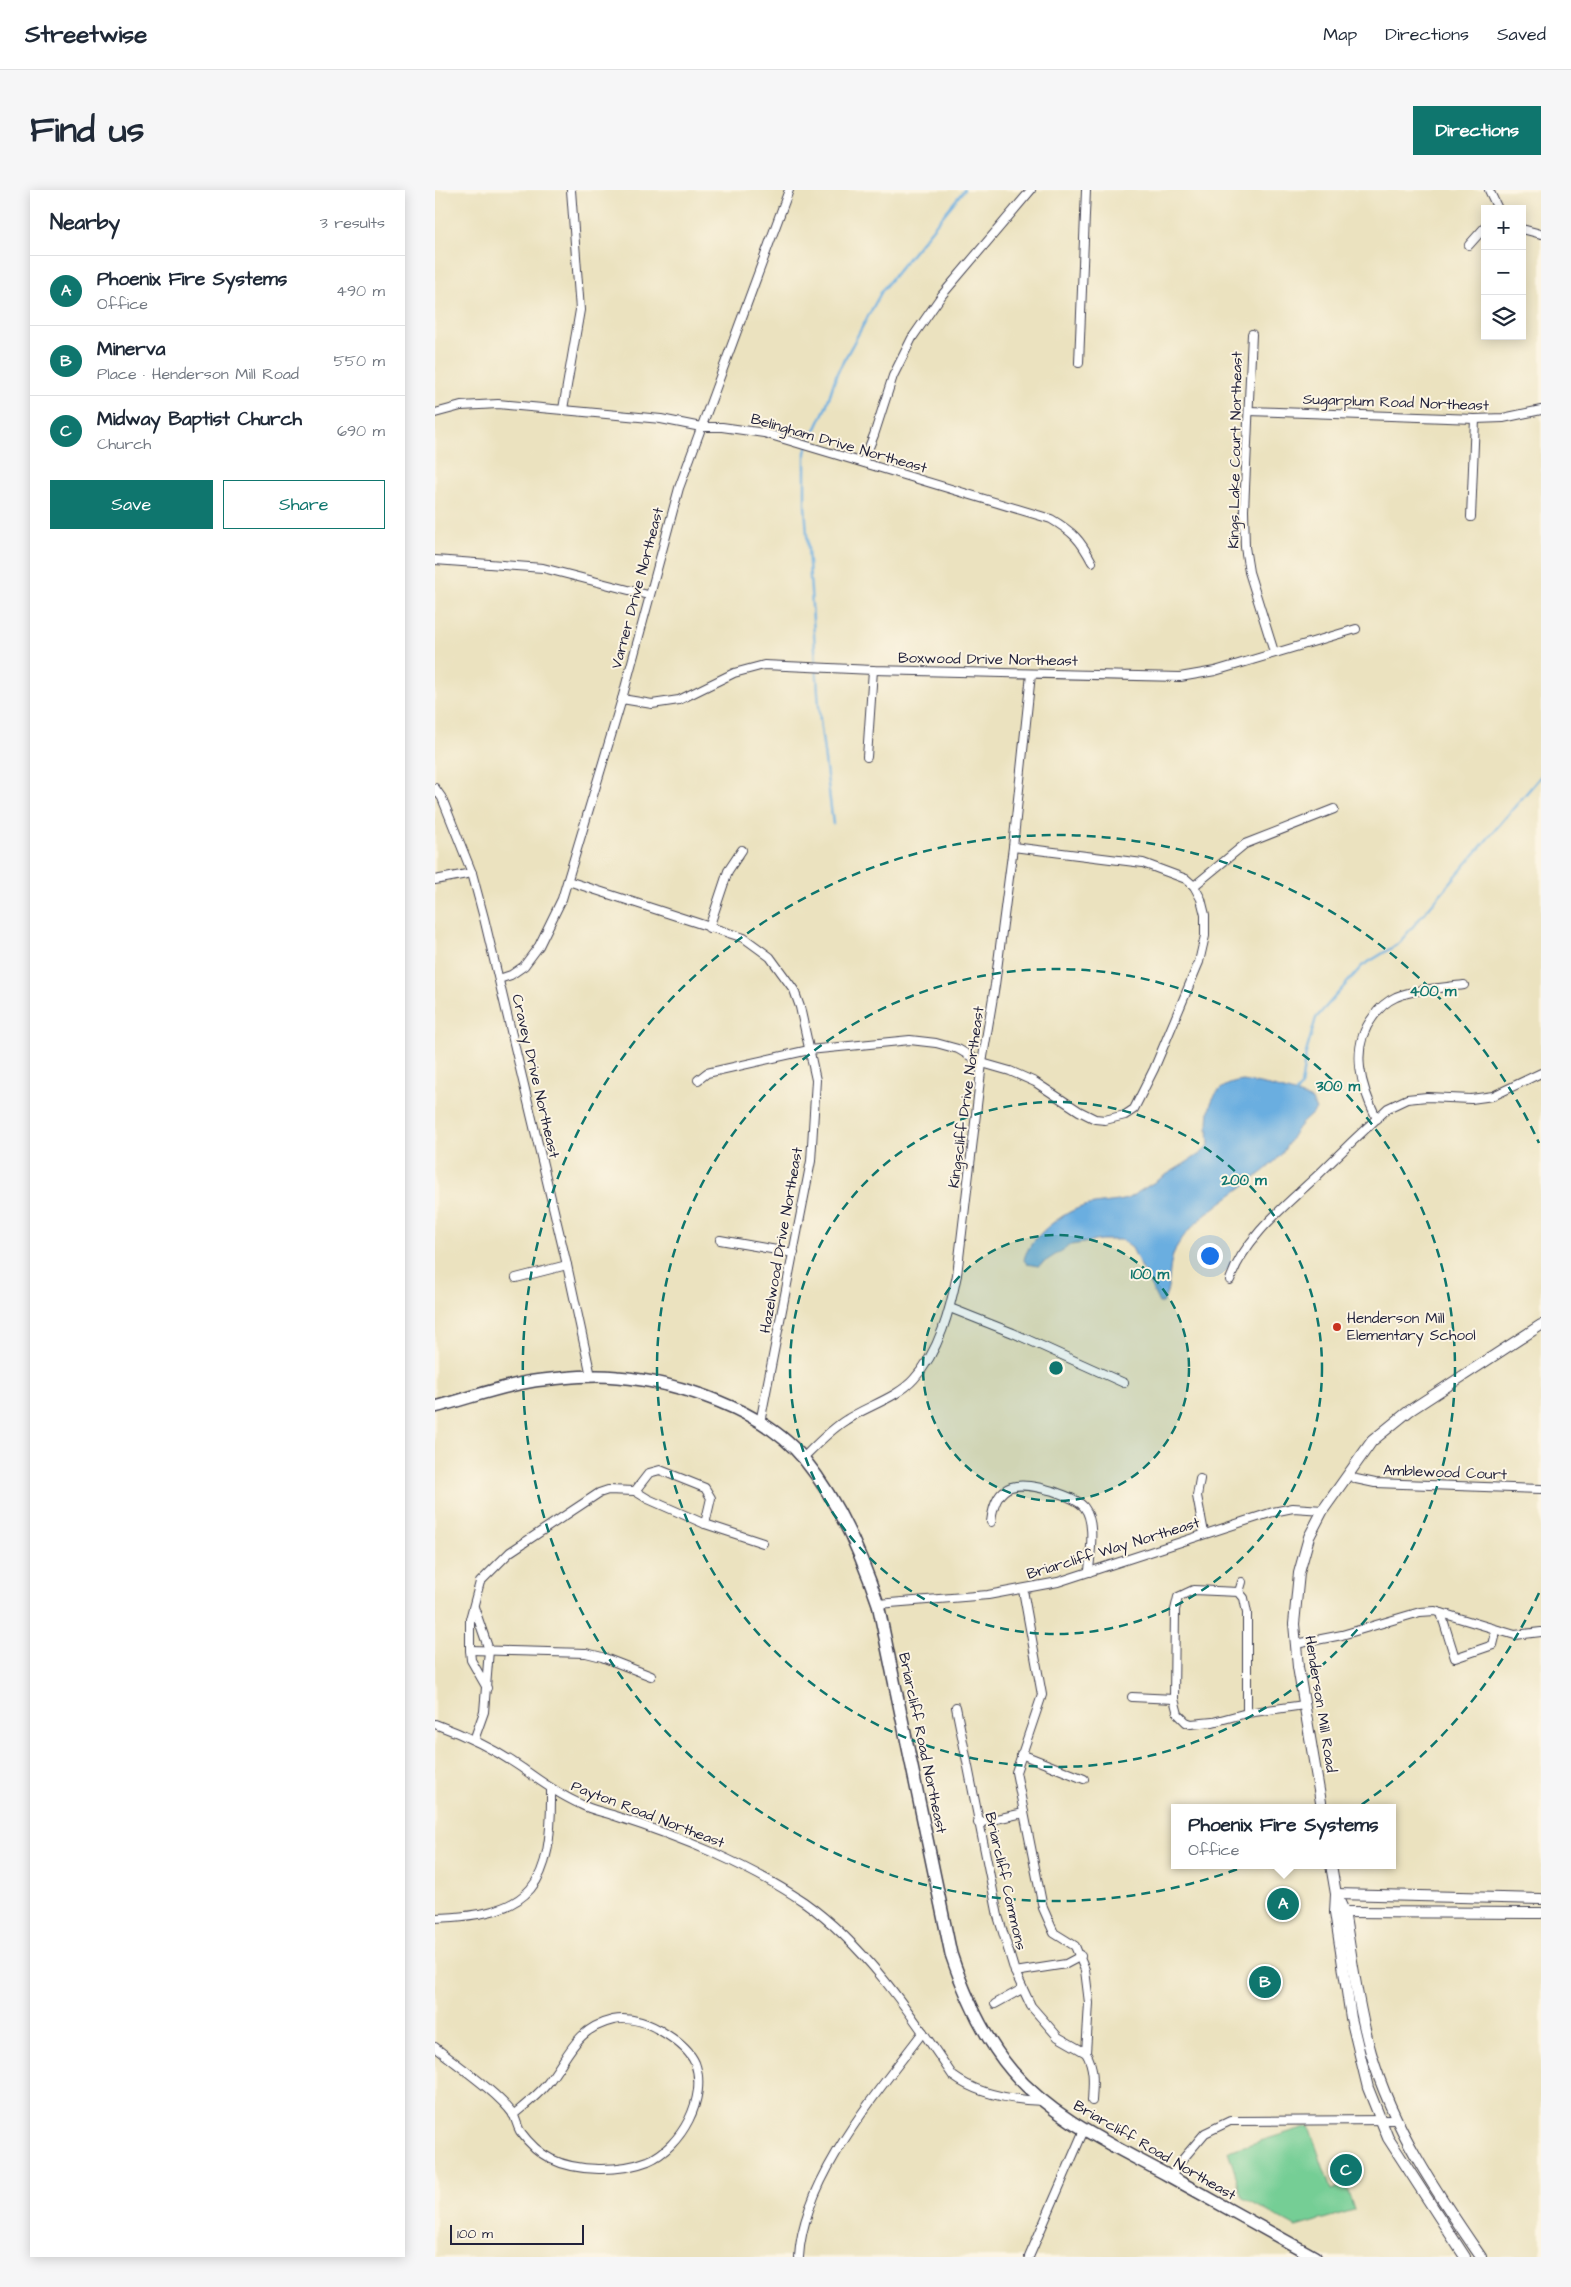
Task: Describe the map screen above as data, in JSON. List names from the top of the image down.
{
  "streets": {
    "main road": ["Briarcliff Road Northeast"],
    "street": [
      "Sugarplum Road Northeast",
      "Belingham Drive Northeast",
      "Kings Lake Court Northeast",
      "Varner Drive Northeast",
      "Boxwood Drive Northeast",
      "Cravey Drive Northeast",
      "Kingscliff Drive Northeast",
      "Hazelwood Drive Northeast",
      "Amblewood Court",
      "Briarcliff Way Northeast",
      "Henderson Mill Road",
      "Payton Road Northeast",
      "Briarcliff Commons"
    ]
  },
  "crossings": [
    ["Sugarplum Road Northeast", "Kings Lake Court Northeast"],
    ["Belingham Drive Northeast", "Varner Drive Northeast"],
    ["Kings Lake Court Northeast", "Boxwood Drive Northeast"],
    ["Varner Drive Northeast", "Boxwood Drive Northeast"],
    ["Varner Drive Northeast", "Cravey Drive Northeast"],
    ["Varner Drive Northeast", "Hazelwood Drive Northeast"],
    ["Boxwood Drive Northeast", "Kingscliff Drive Northeast"],
    ["Cravey Drive Northeast", "Briarcliff Road Northeast"],
    ["Kingscliff Drive Northeast", "Briarcliff Road Northeast"],
    ["Hazelwood Drive Northeast", "Briarcliff Road Northeast"],
    ["Amblewood Court", "Henderson Mill Road"],
    ["Briarcliff Way Northeast", "Henderson Mill Road"],
    ["Briarcliff Way Northeast", "Briarcliff Road Northeast"],
    ["Briarcliff Way Northeast", "Briarcliff Commons"],
    ["Briarcliff Road Northeast", "Payton Road Northeast"]
  ],
  "places": ["Henderson Mill Elementary School"],
  "scale_bar": "100 m",
  "page": {
    "header": "Streetwise",
    "nav": ["Map", "Directions", "Saved"],
    "title": "Find us",
    "buttons": [
      "Directions",
      ["Save", "Share"]
    ],
    "heading": ["Nearby", "3 results"],
    "map_buttons": ["+", "−"],
    "list": [
      {
        "mark": "A",
        "name": "Phoenix Fire Systems",
        "note": "Office",
        "value": "490 m"
      },
      {
        "mark": "B",
        "name": "Minerva",
        "note": "Place · Henderson Mill Road",
        "value": "550 m"
      },
      {
        "mark": "C",
        "name": "Midway Baptist Church",
        "note": "Church",
        "value": "690 m"
      }
    ],
    "popup": ["Phoenix Fire Systems", "Office"],
    "pins": ["A", "B", "C"],
    "scale": "100 m"
  },
  "rings": [
    "400 m",
    "300 m",
    "200 m",
    "100 m"
  ]
}
